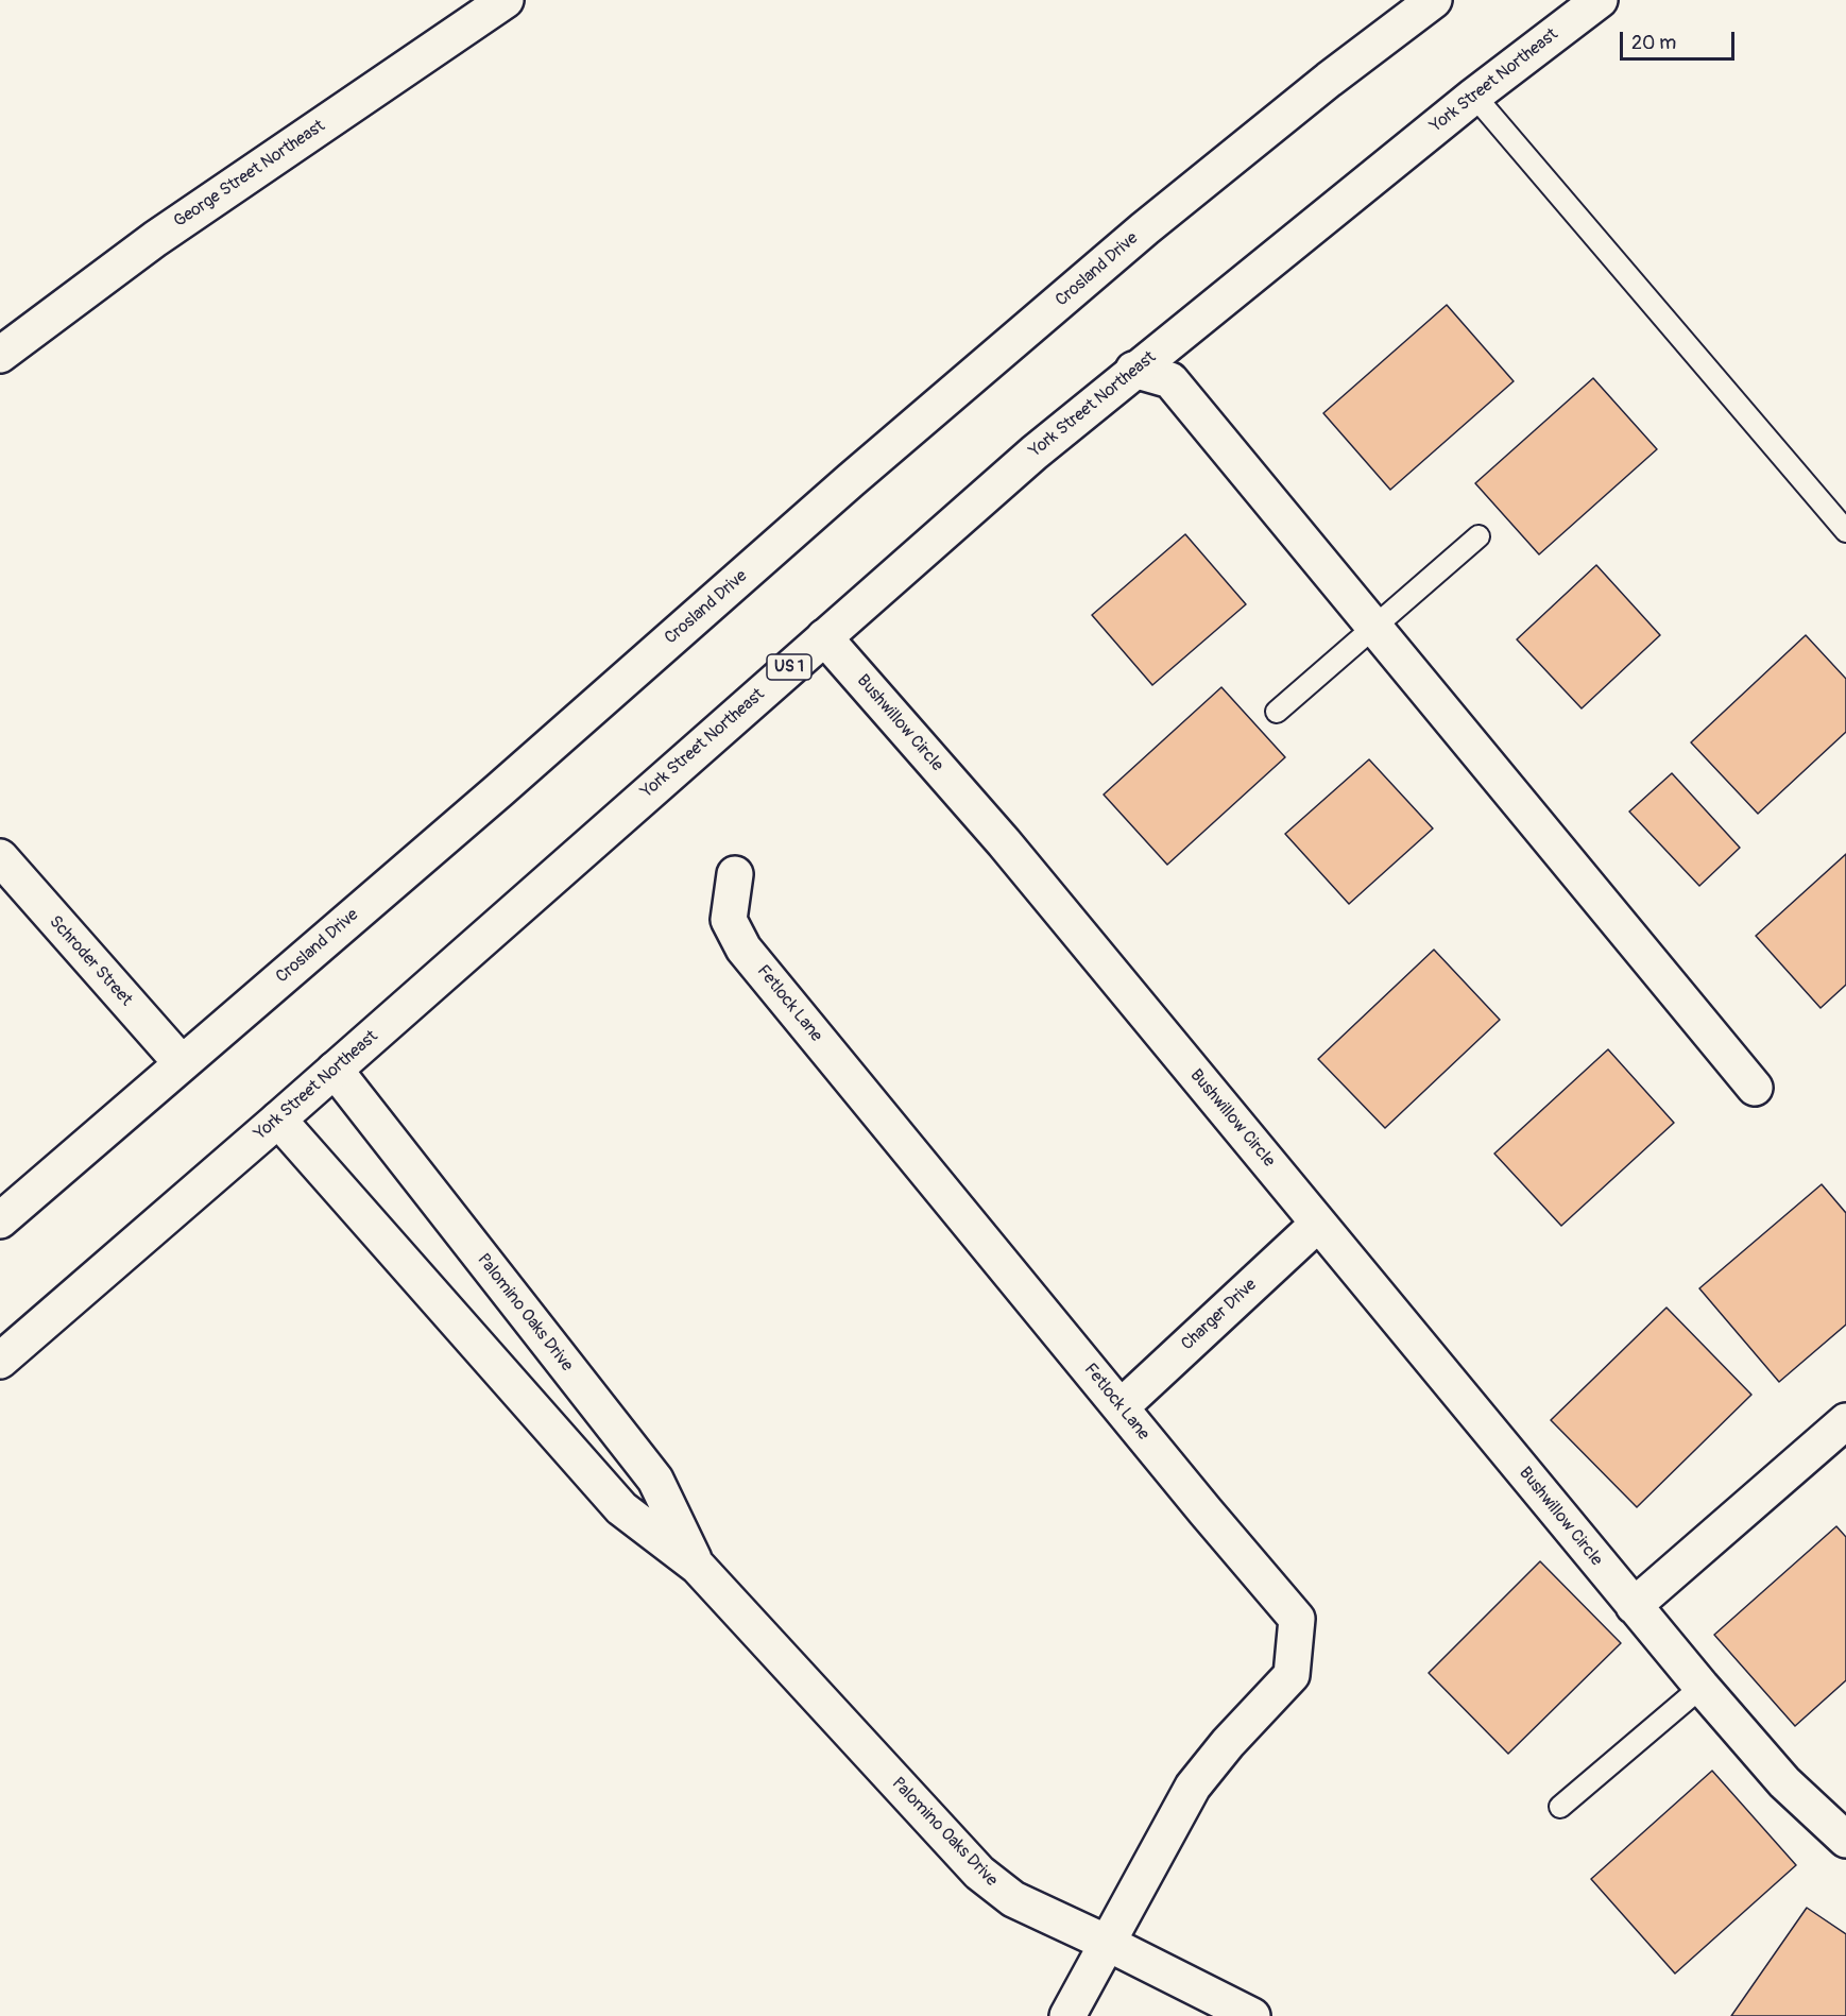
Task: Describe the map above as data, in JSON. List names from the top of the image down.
{
  "streets": {
    "main road": [
      "York Street Northeast",
      "George Street Northeast",
      "Crosland Drive",
      "US 1",
      "Bushwillow Circle",
      "Schroder Street",
      "Fetlock Lane",
      "Palomino Oaks Drive",
      "Charger Drive"
    ]
  },
  "crossings": [
    ["York Street Northeast", "Bushwillow Circle"],
    ["York Street Northeast", "Palomino Oaks Drive"],
    ["Crosland Drive", "Schroder Street"],
    ["Bushwillow Circle", "Charger Drive"],
    ["Fetlock Lane", "Palomino Oaks Drive"],
    ["Fetlock Lane", "Charger Drive"]
  ],
  "scale_bar": "20 m"
}
